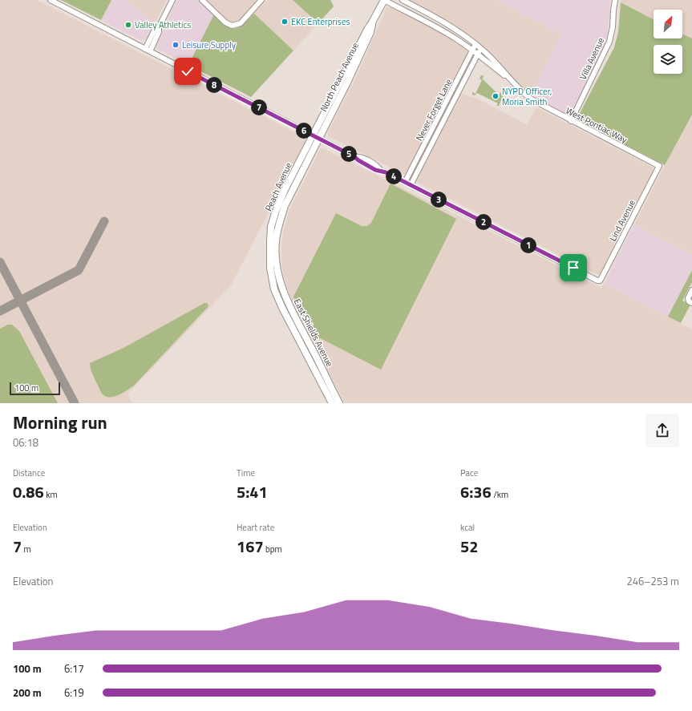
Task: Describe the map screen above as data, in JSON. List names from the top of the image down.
{
  "streets": {
    "main road": ["North Peach Avenue", "Peach Avenue", "East Shields Avenue"],
    "street": [
      "Villa Avenue",
      "Never Forget Lane",
      "West Pontiac Way",
      "Lind Avenue"
    ]
  },
  "crossings": [
    ["Villa Avenue", "West Pontiac Way"],
    ["North Peach Avenue", "West Pontiac Way"],
    ["North Peach Avenue", "Peach Avenue"],
    ["Never Forget Lane", "West Pontiac Way"],
    ["Never Forget Lane", "Lind Avenue"],
    ["West Pontiac Way", "Lind Avenue"],
    ["Peach Avenue", "East Shields Avenue"]
  ],
  "places": [
    "EKC Enterprises",
    "Valley Athletics",
    "Leisure Supply",
    "NYPD Officer, Moria Smith"
  ],
  "scale_bar": "100 m",
  "north": "top right",
  "page": {
    "pins": [
      "8",
      "7",
      "6",
      "5",
      "4",
      "3",
      "2",
      "1"
    ],
    "scale": "100 m",
    "heading": ["Morning run", "06:18"],
    "stats": [
      ["Distance", "0.86 km"],
      ["Time", "5:41"],
      ["Pace", "6:36 /km"],
      ["Elevation", "7 m"],
      ["Heart rate", "167 bpm"],
      ["kcal", "52"]
    ],
    "chart": ["Elevation", "246–253 m"],
    "list": [
      {
        "name": "100 m",
        "note": "6:17"
      },
      {
        "name": "200 m",
        "note": "6:19"
      }
    ]
  }
}
